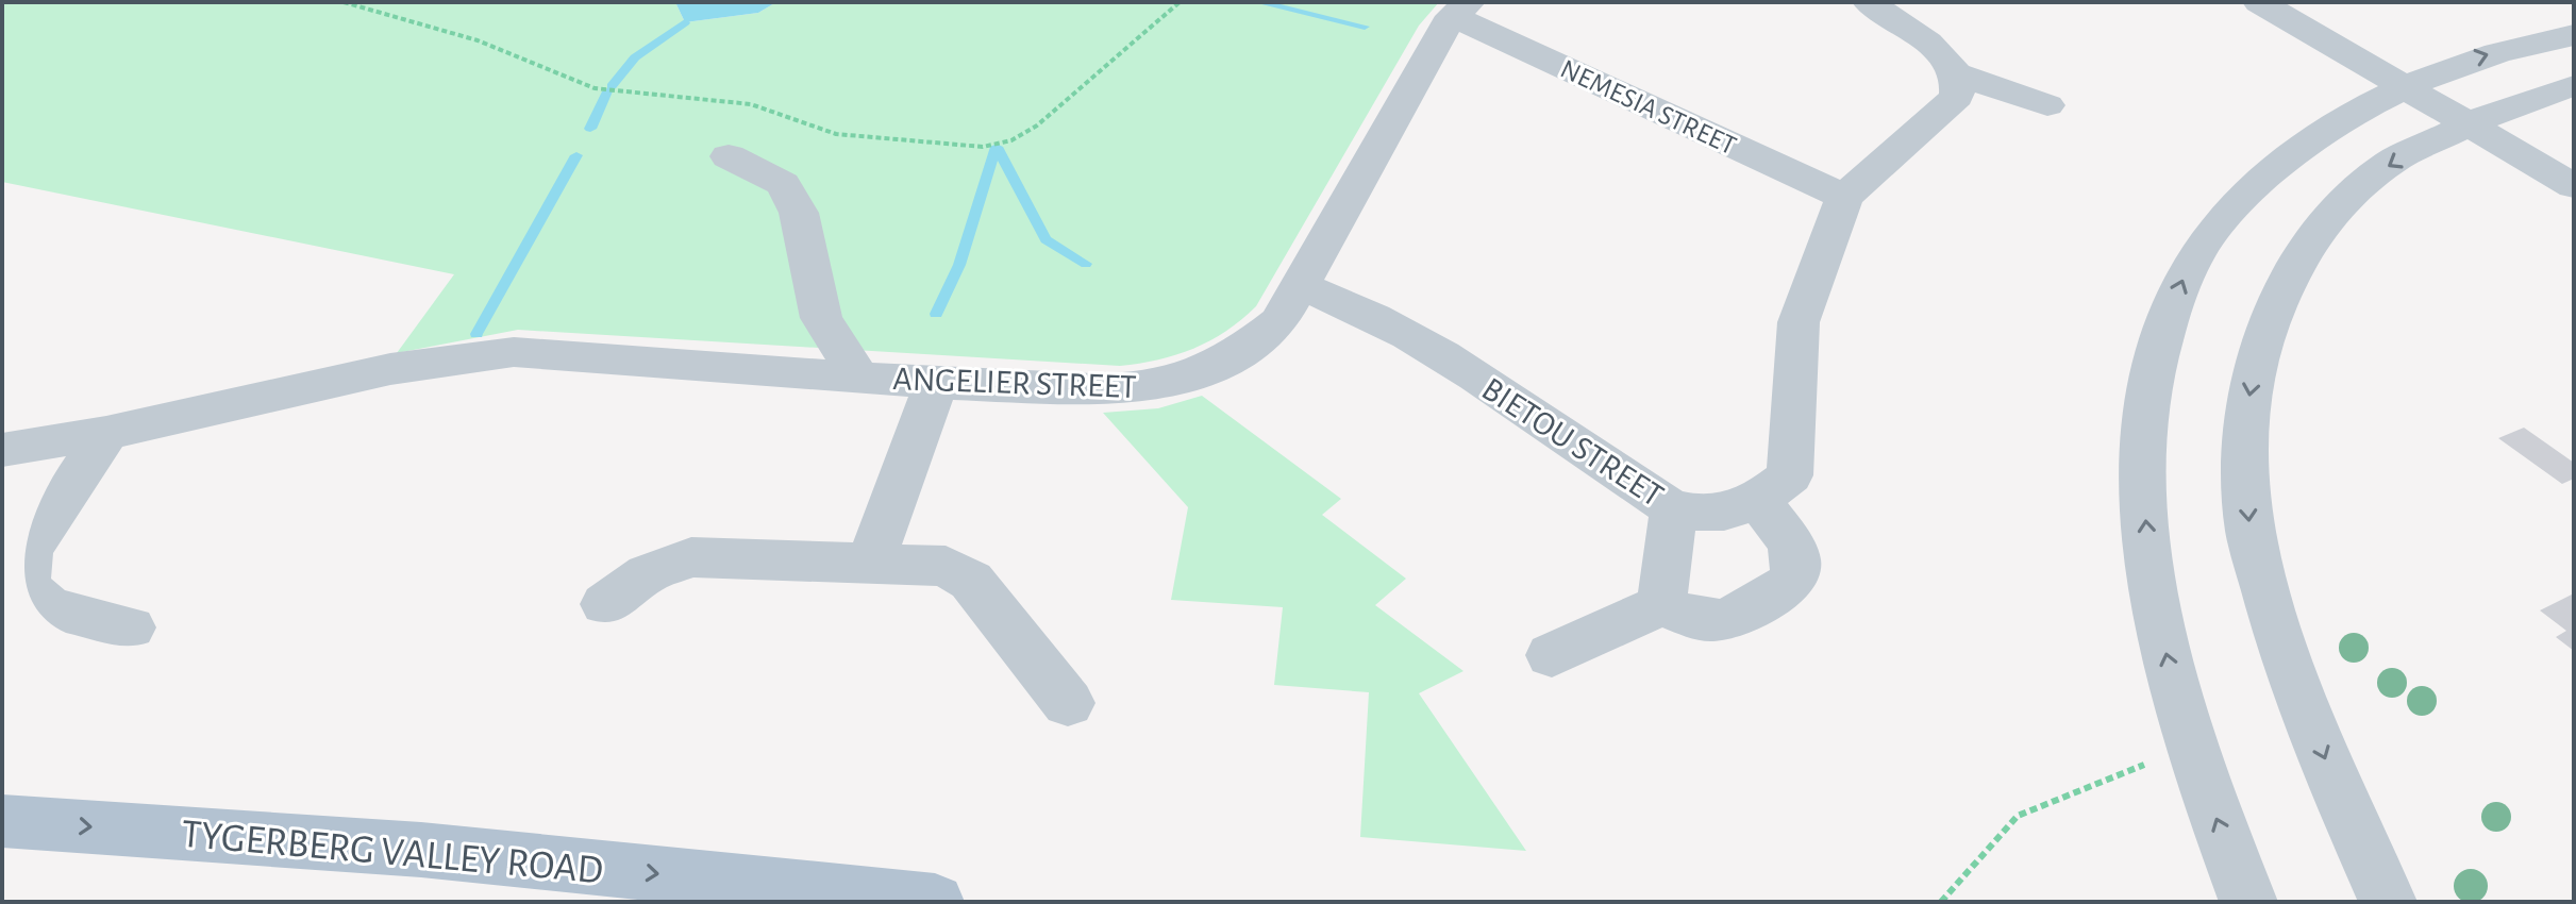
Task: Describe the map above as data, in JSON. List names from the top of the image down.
{
  "streets": {
    "main road": ["TYGERBERG VALLEY ROAD"],
    "street": ["NEMESIA STREET", "ANGELIER STREET", "BIETOU STREET"]
  },
  "crossings": [
    ["NEMESIA STREET", "ANGELIER STREET"],
    ["NEMESIA STREET", "BIETOU STREET"],
    ["ANGELIER STREET", "BIETOU STREET"]
  ],
  "one_way": ["TYGERBERG VALLEY ROAD"]
}
